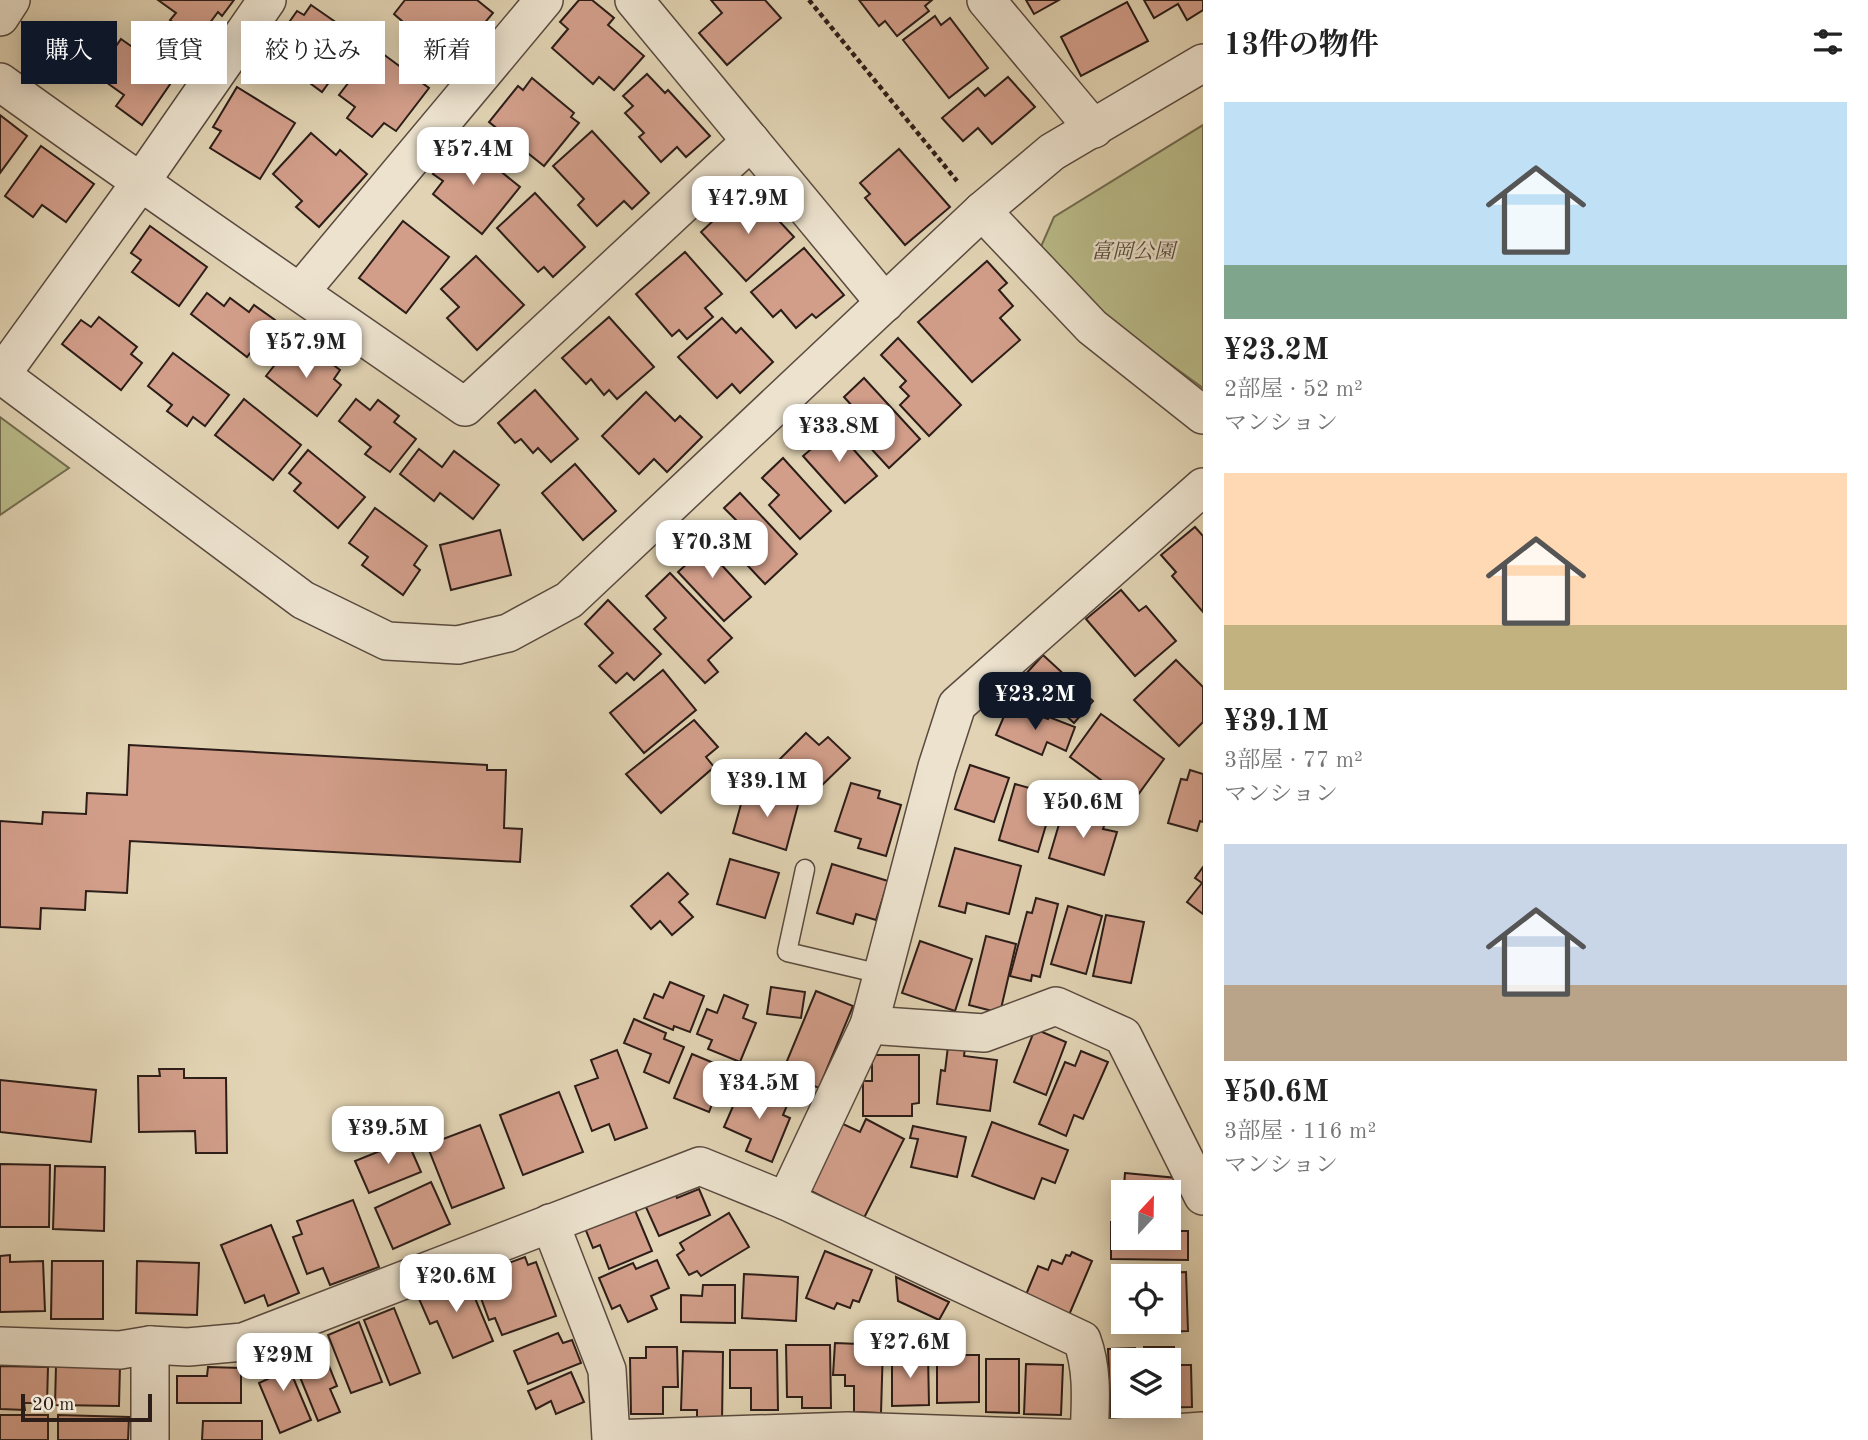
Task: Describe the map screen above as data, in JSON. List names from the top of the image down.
{
  "parks": ["富岡公園"],
  "scale_bar": "20 m",
  "north": "top",
  "page": {
    "heading": "13件の物件",
    "chip": [
      "購入",
      "賃貸",
      "絞り込み",
      "新着"
    ],
    "list": [
      {
        "name": "¥23.2M",
        "note": "2部屋 · 52 m² · マンション"
      },
      {
        "name": "¥39.1M",
        "note": "3部屋 · 77 m² · マンション"
      },
      {
        "name": "¥50.6M",
        "note": "3部屋 · 116 m² · マンション"
      }
    ],
    "price": [
      "¥57.4M",
      "¥47.9M",
      "¥57.9M",
      "¥33.8M",
      "¥70.3M",
      "¥23.2M",
      "¥39.1M",
      "¥50.6M",
      "¥34.5M",
      "¥39.5M",
      "¥20.6M",
      "¥27.6M",
      "¥29M"
    ],
    "scale": "20 m"
  }
}
